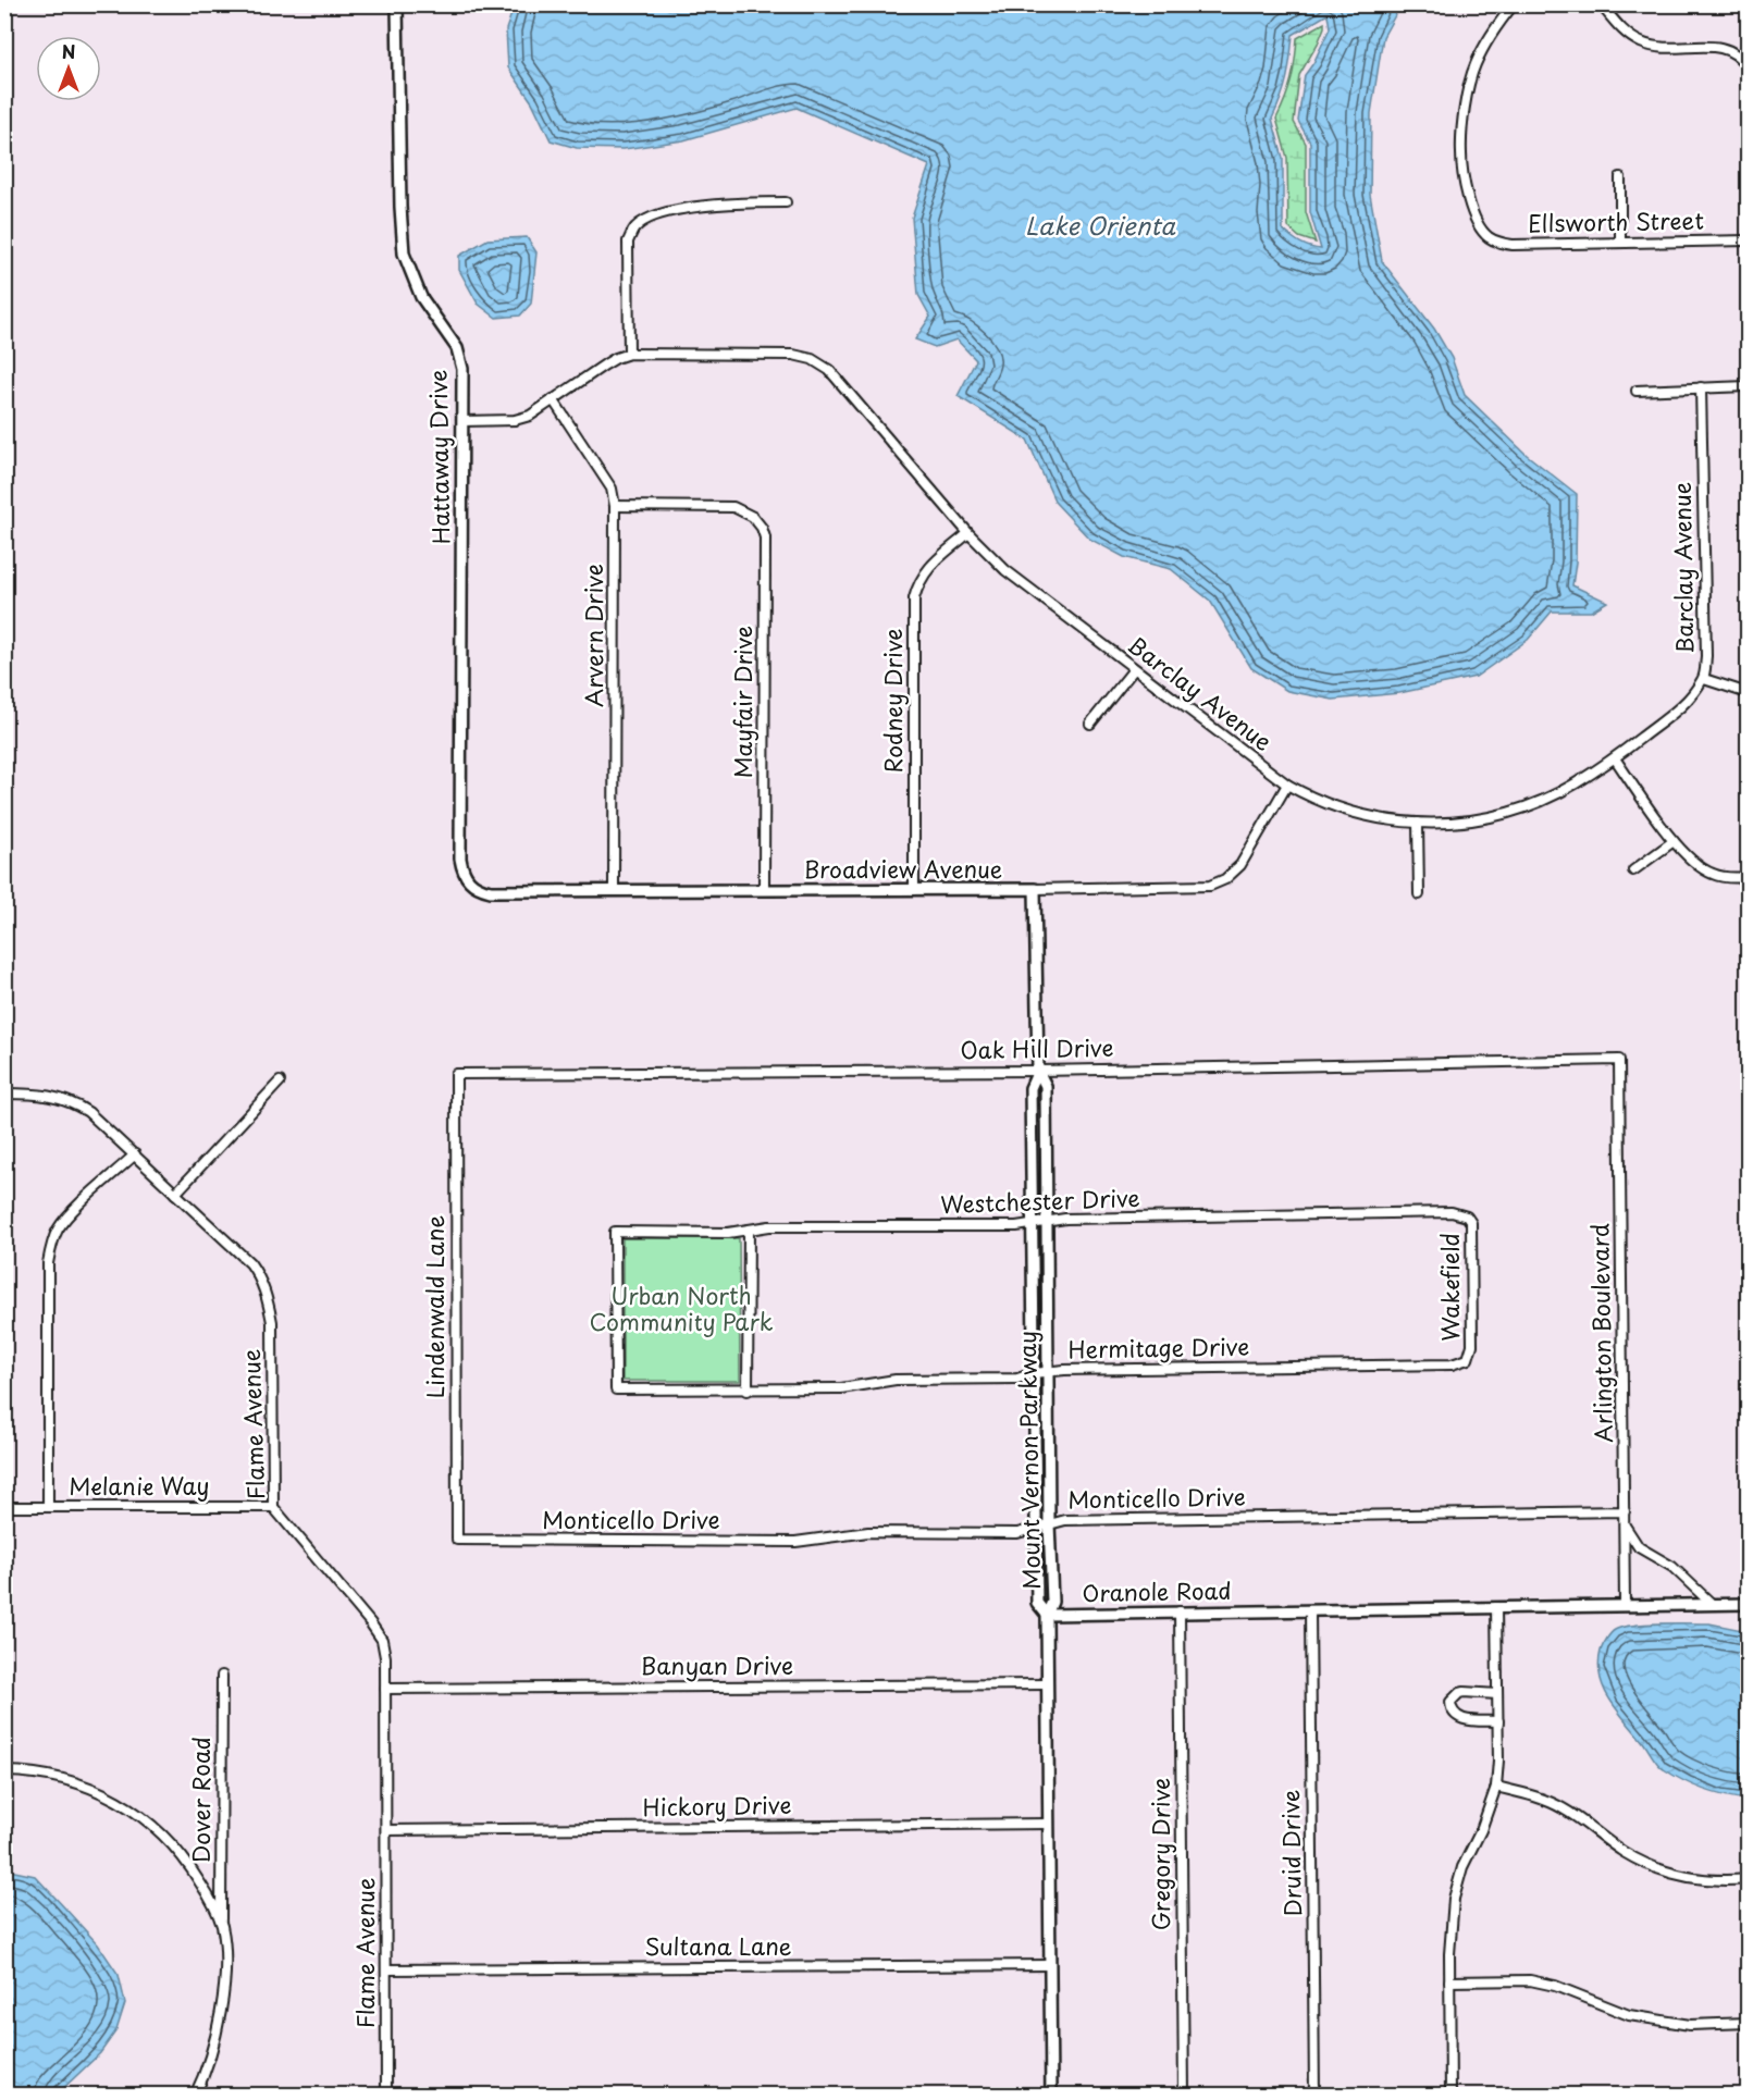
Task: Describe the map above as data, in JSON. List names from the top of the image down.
{
  "streets": {
    "street": [
      "Ellsworth Street",
      "Hattaway Drive",
      "Barclay Avenue",
      "Arvern Drive",
      "Rodney Drive",
      "Mayfair Drive",
      "Broadview Avenue",
      "Oak Hill Drive",
      "Westchester Drive",
      "Wakefield",
      "Lindenwald Lane",
      "Arlington Boulevard",
      "Hermitage Drive",
      "Flame Avenue",
      "Mount Vernon Parkway",
      "Melanie Way",
      "Monticello Drive",
      "Oranole Road",
      "Banyan Drive",
      "Dover Road",
      "Hickory Drive",
      "Druid Drive",
      "Gregory Drive",
      "Sultana Lane"
    ]
  },
  "crossings": [
    ["Hattaway Drive", "Barclay Avenue"],
    ["Hattaway Drive", "Broadview Avenue"],
    ["Barclay Avenue", "Arvern Drive"],
    ["Barclay Avenue", "Rodney Drive"],
    ["Barclay Avenue", "Broadview Avenue"],
    ["Arvern Drive", "Mayfair Drive"],
    ["Arvern Drive", "Broadview Avenue"],
    ["Rodney Drive", "Broadview Avenue"],
    ["Mayfair Drive", "Broadview Avenue"],
    ["Broadview Avenue", "Mount Vernon Parkway"],
    ["Oak Hill Drive", "Lindenwald Lane"],
    ["Oak Hill Drive", "Arlington Boulevard"],
    ["Oak Hill Drive", "Mount Vernon Parkway"],
    ["Westchester Drive", "Wakefield"],
    ["Westchester Drive", "Hermitage Drive"],
    ["Westchester Drive", "Mount Vernon Parkway"],
    ["Wakefield", "Hermitage Drive"],
    ["Lindenwald Lane", "Monticello Drive"],
    ["Arlington Boulevard", "Monticello Drive"],
    ["Arlington Boulevard", "Oranole Road"],
    ["Hermitage Drive", "Mount Vernon Parkway"],
    ["Flame Avenue", "Melanie Way"],
    ["Flame Avenue", "Banyan Drive"],
    ["Flame Avenue", "Hickory Drive"],
    ["Flame Avenue", "Sultana Lane"],
    ["Mount Vernon Parkway", "Monticello Drive"],
    ["Mount Vernon Parkway", "Oranole Road"],
    ["Oranole Road", "Druid Drive"],
    ["Oranole Road", "Gregory Drive"]
  ],
  "water": ["Lake Orienta"],
  "parks": ["Urban North Community Park"],
  "north": "top"
}
